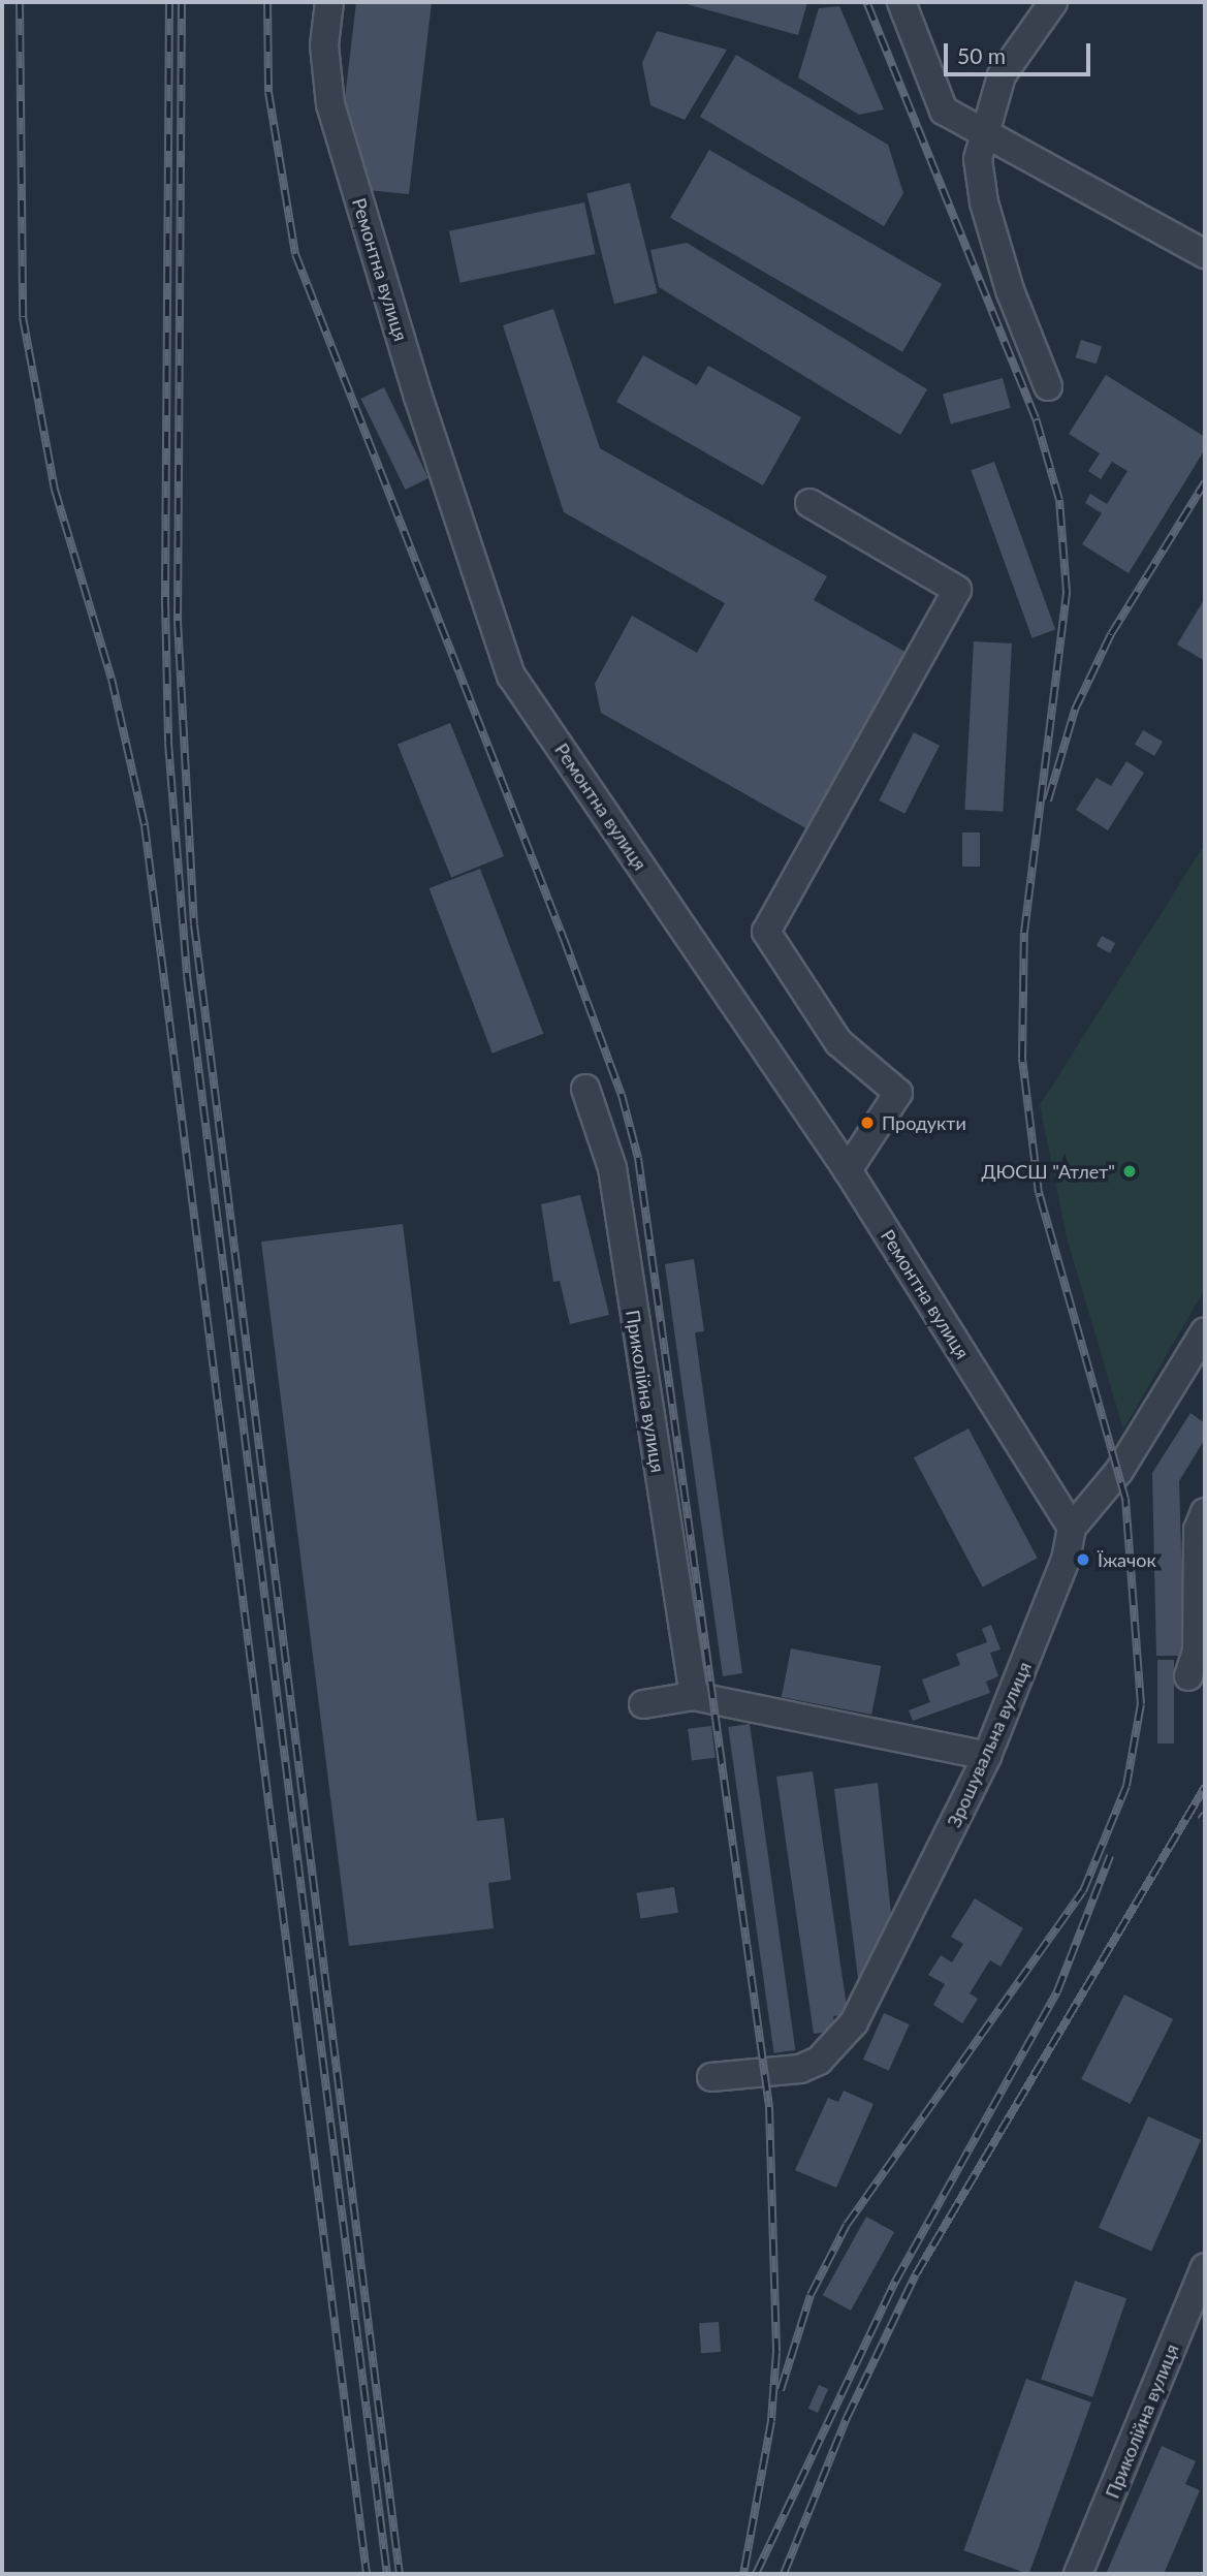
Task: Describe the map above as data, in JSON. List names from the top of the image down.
{
  "streets": {
    "street": ["Ремонтна вулиця", "Приколійна вулиця", "Зрошувальна вулиця"]
  },
  "crossings": [
    ["Ремонтна вулиця", "Зрошувальна вулиця"]
  ],
  "places": ["Продукти", "ДЮСШ \"Атлет\"", "Їжачок"],
  "scale_bar": "50 m"
}
